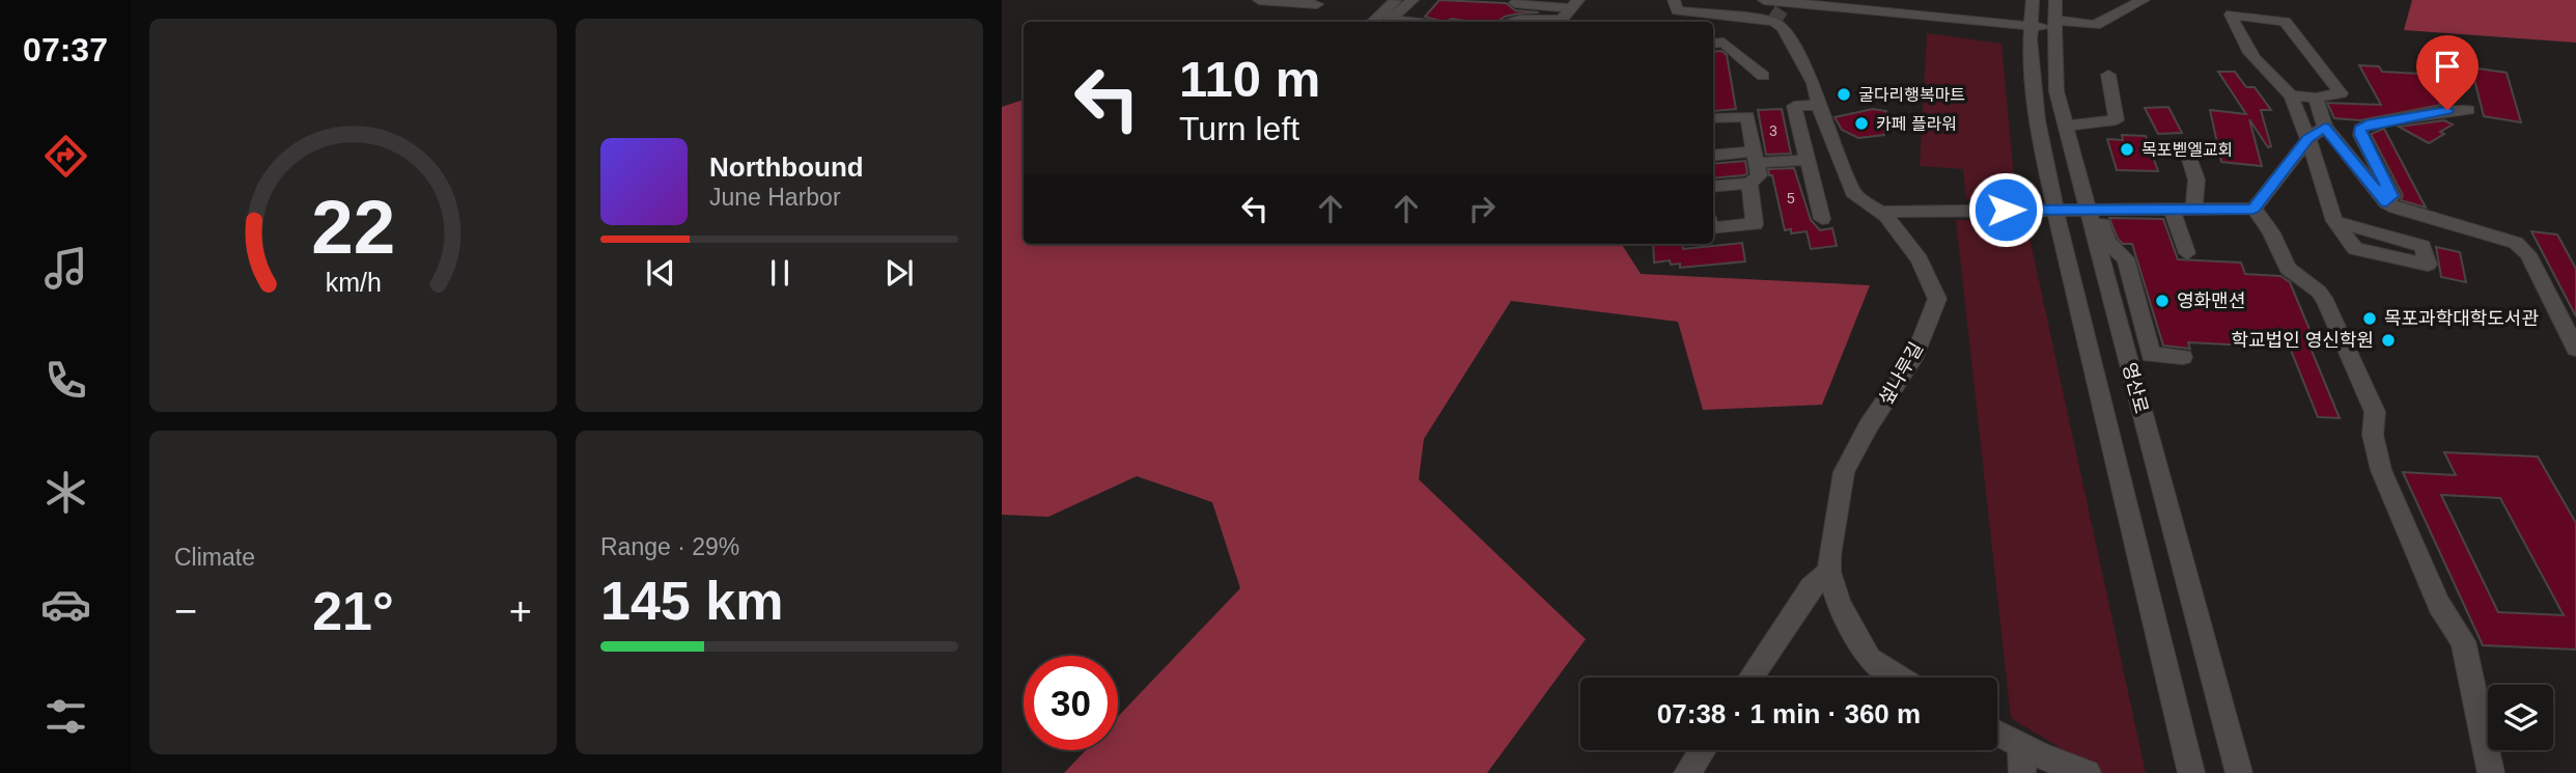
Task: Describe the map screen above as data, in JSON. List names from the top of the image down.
{
  "streets": {
    "street": ["섶나루길", "영산로"]
  },
  "places": [
    "굴다리행복마트",
    "카페 플라워",
    "목포벧엘교회",
    "영화맨션",
    "목포과학대학도서관",
    "학교법인 영신학원"
  ],
  "house_numbers": ["3", "5"],
  "page": {
    "tabs": "07:37",
    "turn": ["110 m", "Turn left"],
    "song": ["Northbound", "June Harbor"],
    "tile": [
      "Climate",
      ["Range · 29%", "145 km"]
    ],
    "heat": ["−", "21°", "+"],
    "limit": "30",
    "trip": "07:38 · 1 min · 360 m",
    "gauge": ["22", "km/h"]
  }
}
